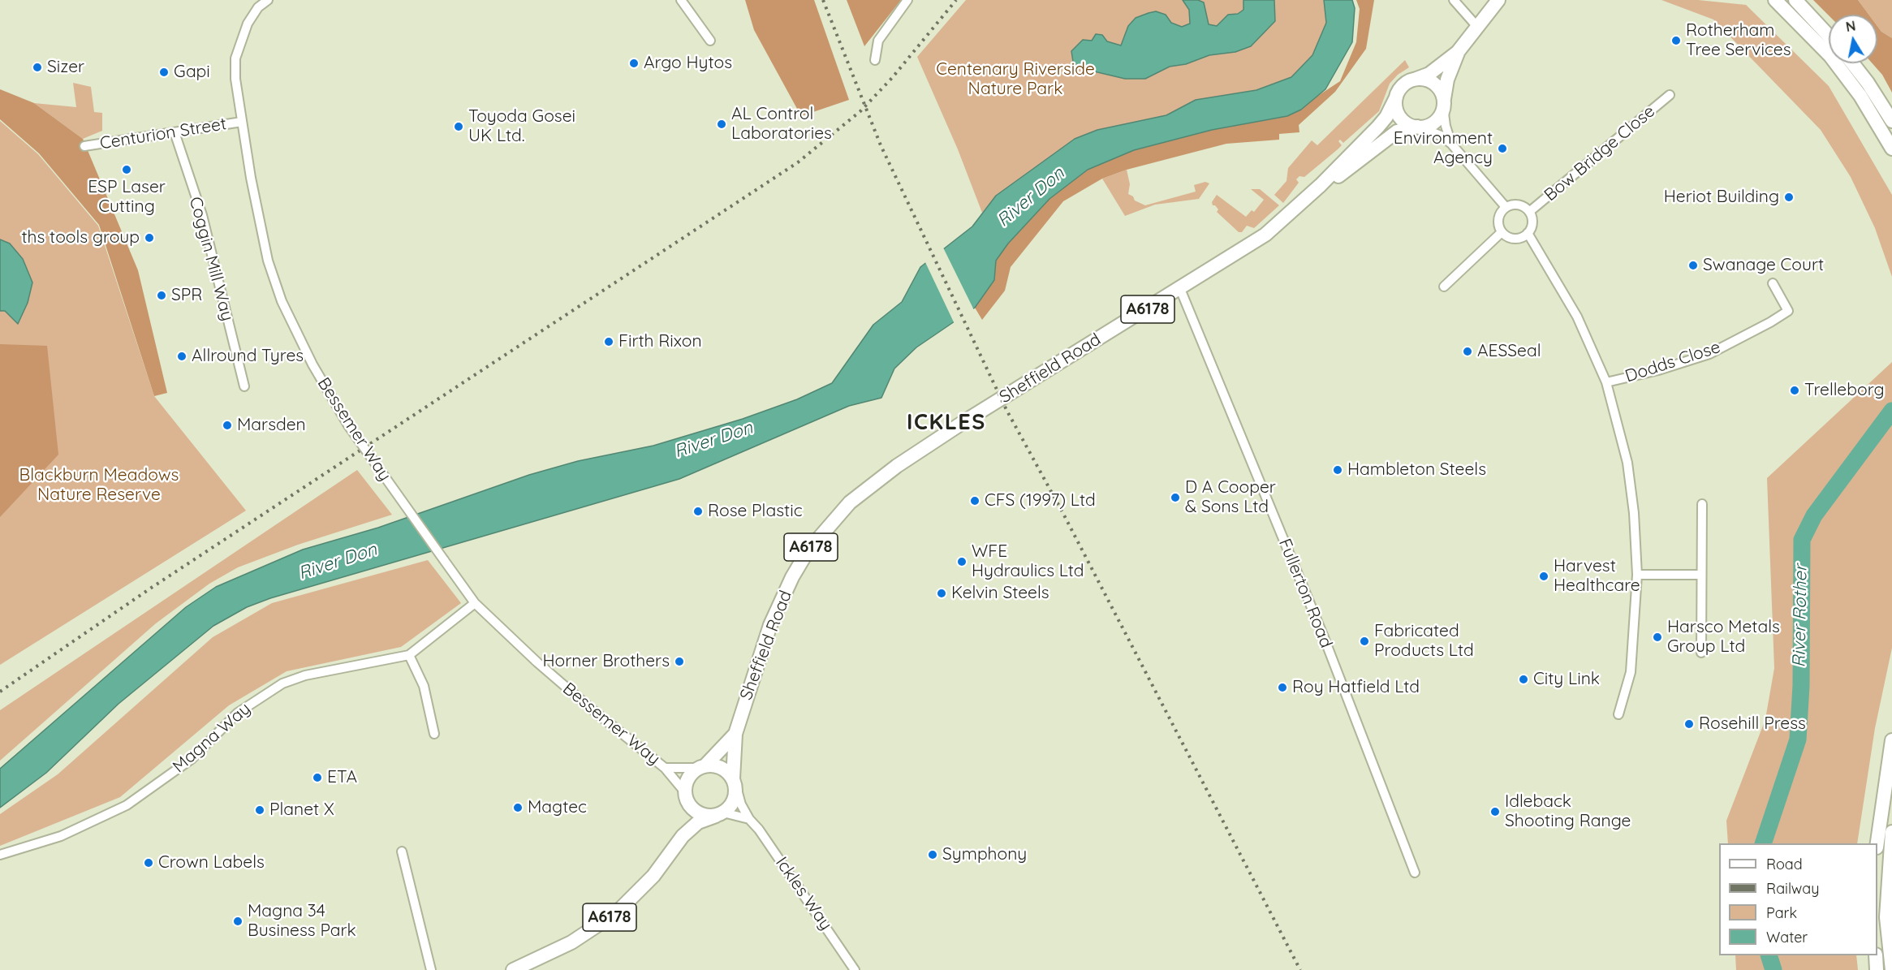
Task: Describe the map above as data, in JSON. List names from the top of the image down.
{
  "streets": {
    "main road": ["A6178", "Sheffield Road"],
    "street": [
      "Centurion Street",
      "Bow Bridge Close",
      "Coggin Mill Way",
      "Dodds Close",
      "Bessemer Way",
      "Fullerton Road",
      "Magna Way",
      "Ickles Way"
    ]
  },
  "crossings": [
    ["Centurion Street", "Coggin Mill Way"],
    ["Centurion Street", "Bessemer Way"],
    ["A6178", "Sheffield Road"],
    ["A6178", "Bessemer Way"],
    ["A6178", "Ickles Way"],
    ["Sheffield Road", "Bessemer Way"],
    ["Sheffield Road", "Fullerton Road"],
    ["Sheffield Road", "Ickles Way"],
    ["Bessemer Way", "Magna Way"],
    ["Bessemer Way", "Ickles Way"]
  ],
  "districts": ["ICKLES"],
  "water": ["River Don", "River Rother"],
  "parks": ["Centenary Riverside Nature Park", "Blackburn Meadows Nature Reserve"],
  "places": [
    "Rotherham Tree Services",
    "Argo Hytos",
    "Sizer",
    "Gapi",
    "AL Control Laboratories",
    "Toyoda Gosei UK Ltd.",
    "Environment Agency",
    "ESP Laser Cutting",
    "Heriot Building",
    "ths tools group",
    "Swanage Court",
    "SPR",
    "Firth Rixon",
    "AESSeal",
    "Allround Tyres",
    "Trelleborg",
    "Marsden",
    "Hambleton Steels",
    "D A Cooper & Sons Ltd",
    "CFS (1997) Ltd",
    "Rose Plastic",
    "WFE Hydraulics Ltd",
    "Harvest Healthcare",
    "Kelvin Steels",
    "Harsco Metals Group Ltd",
    "Fabricated Products Ltd",
    "Horner Brothers",
    "City Link",
    "Roy Hatfield Ltd",
    "Rosehill Press",
    "ETA",
    "Magtec",
    "Planet X",
    "Idleback Shooting Range",
    "Symphony",
    "Crown Labels",
    "Magna 34 Business Park"
  ],
  "legend": [
    "Road",
    "Railway",
    "Park",
    "Water"
  ],
  "north": "top"
}
